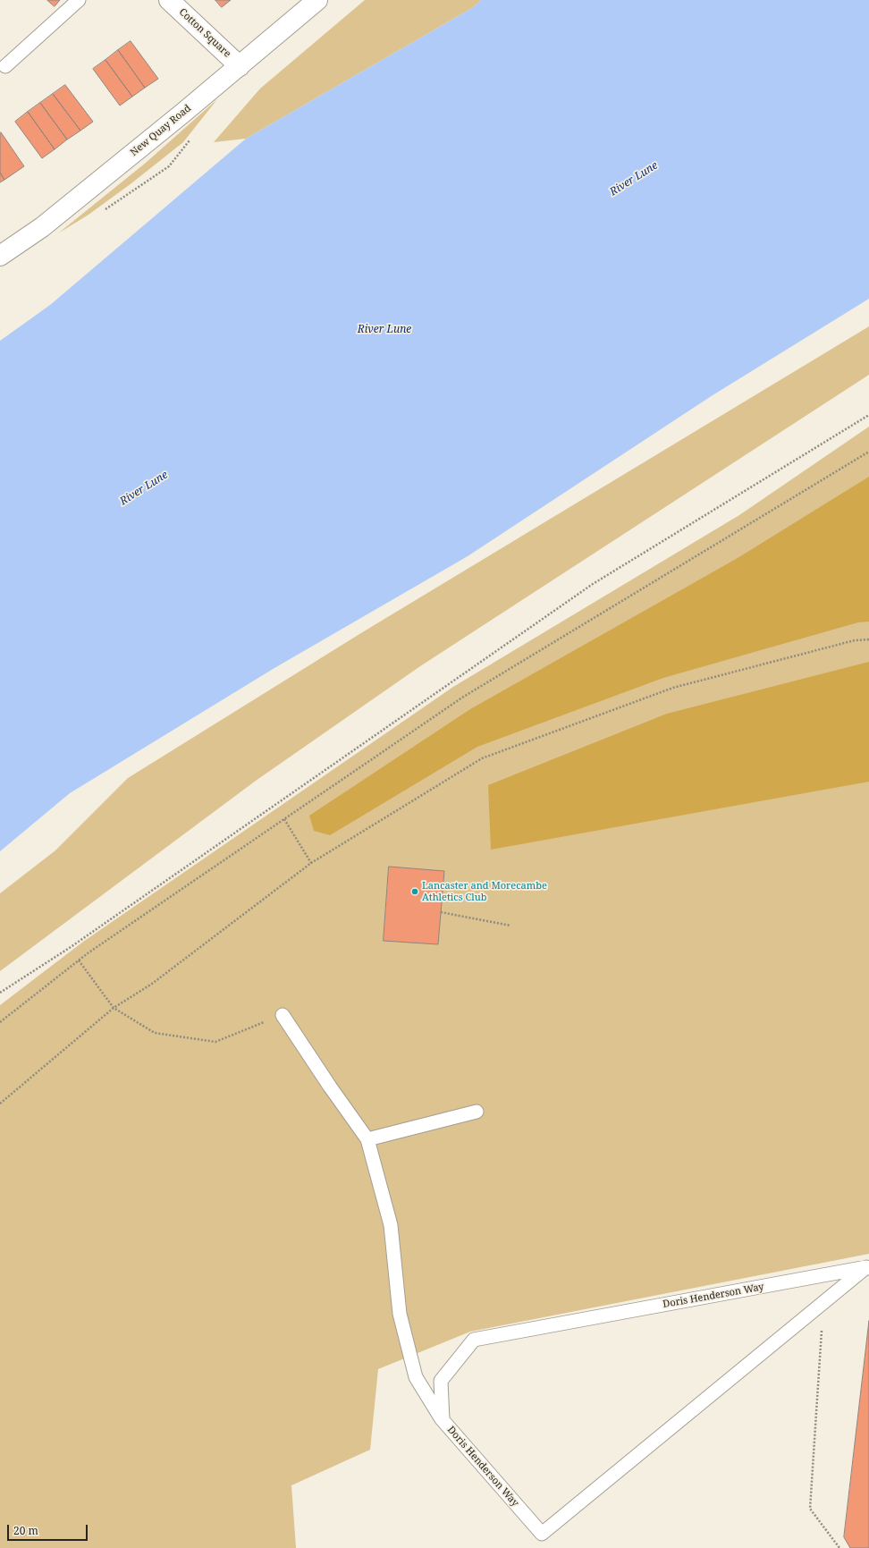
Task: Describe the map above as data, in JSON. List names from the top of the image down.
{
  "streets": {
    "street": ["Cotton Square", "New Quay Road"],
    "lane": ["Doris Henderson Way"]
  },
  "crossings": [
    ["Cotton Square", "New Quay Road"]
  ],
  "water": ["River Lune"],
  "places": ["Lancaster and Morecambe Athletics Club"],
  "scale_bar": "20 m"
}
